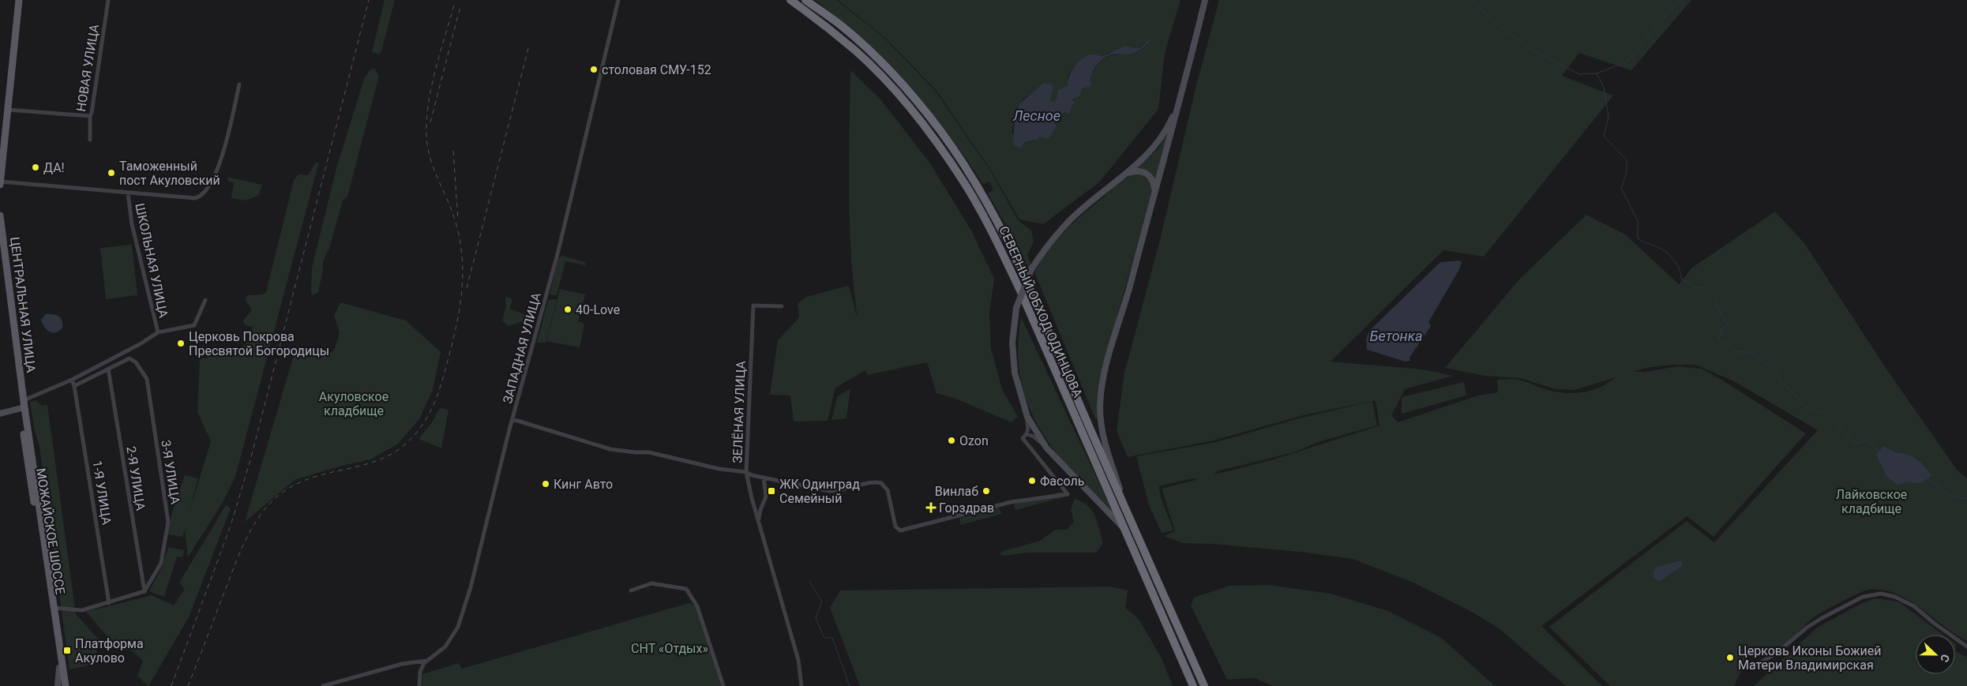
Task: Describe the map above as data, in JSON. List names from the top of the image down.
{
  "streets": {
    "highway": ["СЕВЕРНЫЙ ОБХОД ОДИНЦОВА"],
    "main road": ["ЦЕНТРАЛЬНАЯ УЛИЦА", "МОЖАЙСКОЕ ШОССЕ"],
    "street": [
      "НОВАЯ УЛИЦА",
      "ШКОЛЬНАЯ УЛИЦА",
      "ЗАПАДНАЯ УЛИЦА",
      "ЗЕЛЁНАЯ УЛИЦА",
      "3-Я УЛИЦА",
      "2-Я УЛИЦА",
      "1-Я УЛИЦА"
    ]
  },
  "crossings": [
    ["ШКОЛЬНАЯ УЛИЦА", "ЦЕНТРАЛЬНАЯ УЛИЦА"],
    ["ШКОЛЬНАЯ УЛИЦА", "1-Я УЛИЦА"],
    ["ШКОЛЬНАЯ УЛИЦА", "МОЖАЙСКОЕ ШОССЕ"],
    ["ЦЕНТРАЛЬНАЯ УЛИЦА", "МОЖАЙСКОЕ ШОССЕ"],
    ["ЗАПАДНАЯ УЛИЦА", "ЗЕЛЁНАЯ УЛИЦА"],
    ["3-Я УЛИЦА", "2-Я УЛИЦА"]
  ],
  "water": ["Лесное", "Бетонка"],
  "parks": ["Акуловское кладбище", "Лайковское кладбище", "СНТ «Отдых»"],
  "places": {
    "other": [
      "столовая СМУ-152",
      "ДА!",
      "Таможенный пост Акуловский",
      "40-Love",
      "Церковь Покрова Пресвятой Богородицы",
      "Ozon",
      "Фасоль",
      "Кинг Авто",
      "Винлаб",
      "Церковь Иконы Божией Матери Владимирская"
    ],
    "transit": ["ЖК Одинград Семейный", "Платформа Акулово"],
    "health": ["Горздрав"]
  },
  "north": "right"
}
